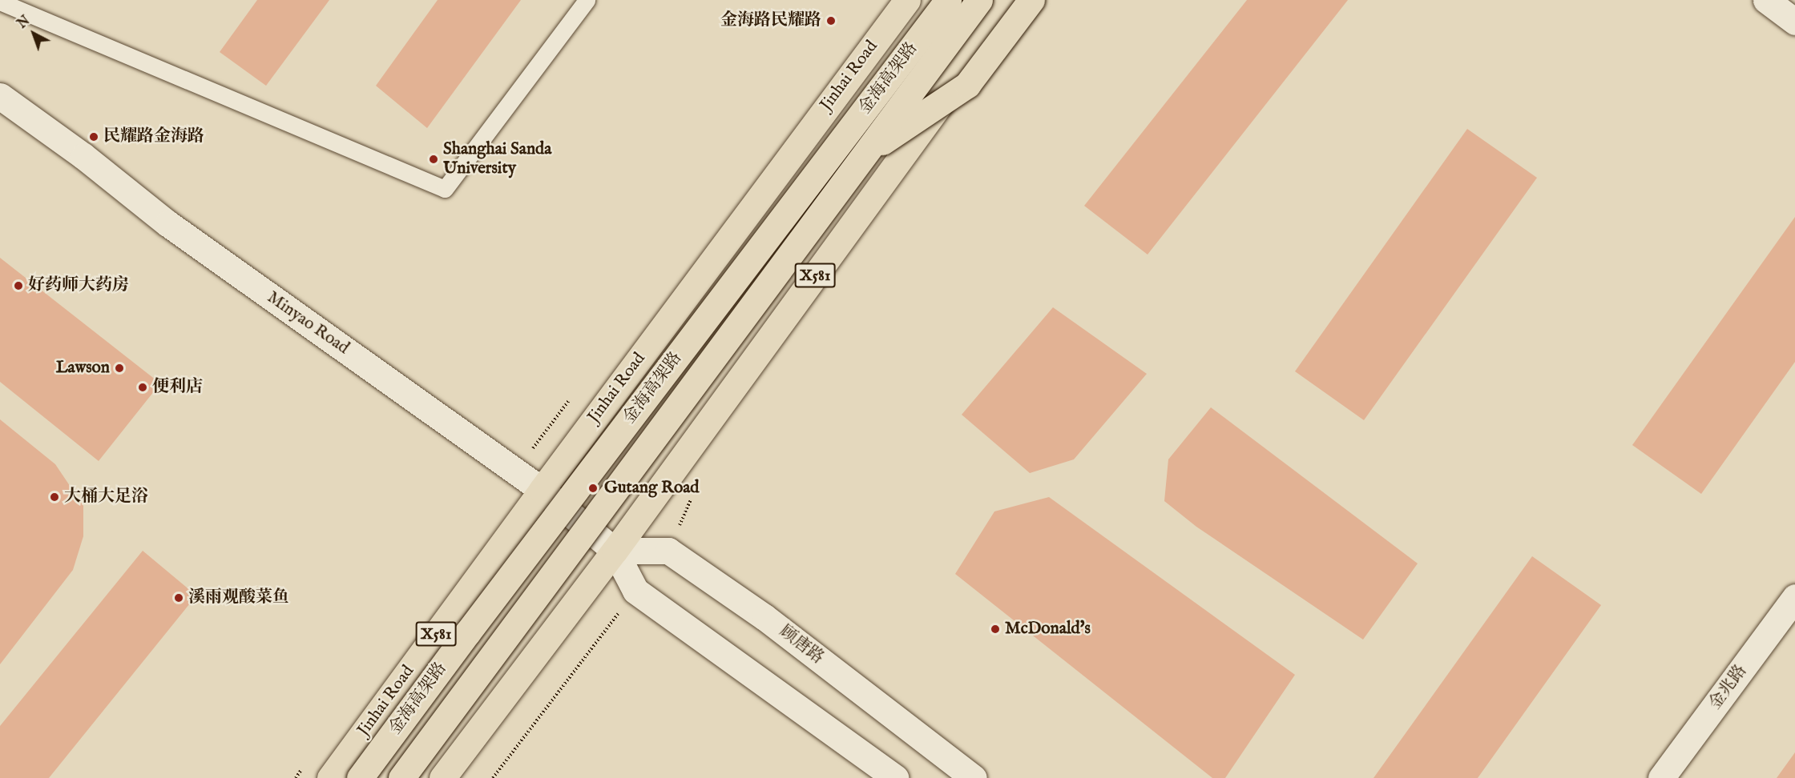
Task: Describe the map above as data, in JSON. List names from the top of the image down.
{
  "streets": {
    "main road": ["Jinhai Road", "金海高架路", "X581"],
    "street": ["Minyao Road", "顾唐路", "金兆路"]
  },
  "crossings": [
    ["Jinhai Road", "Minyao Road"],
    ["X581", "Minyao Road"]
  ],
  "places": [
    "金海路民耀路",
    "民耀路金海路",
    "Shanghai Sanda University",
    "好药师大药房",
    "Lawson",
    "便利店",
    "Gutang Road",
    "大桶大足浴",
    "溪雨观酸菜鱼",
    "McDonald's"
  ],
  "north": "top left"
}
